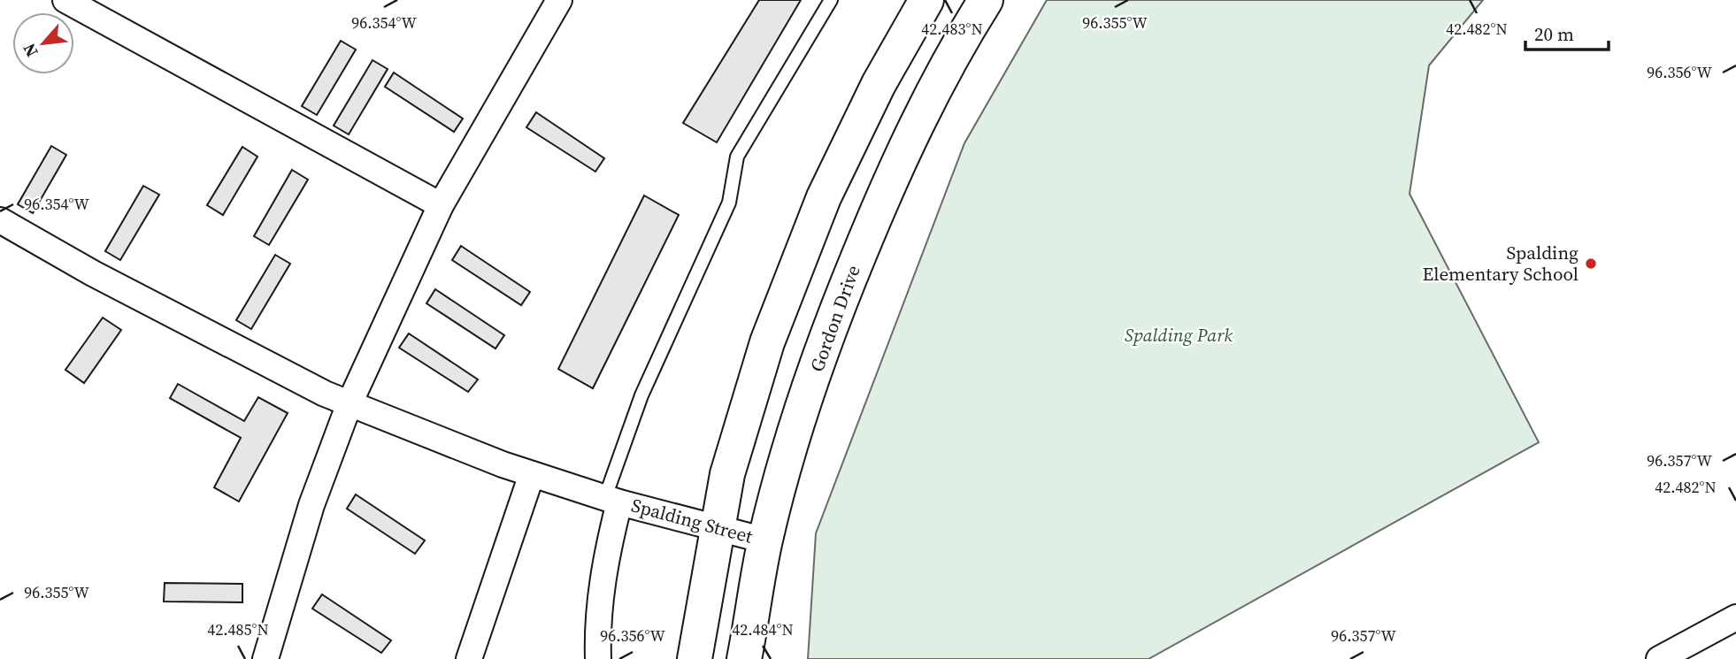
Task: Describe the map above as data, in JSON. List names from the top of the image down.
{
  "streets": {
    "main road": ["Gordon Drive"],
    "street": ["Spalding Street"]
  },
  "crossings": [
    ["Gordon Drive", "Spalding Street"]
  ],
  "parks": ["Spalding Park"],
  "places": ["Spalding Elementary School"],
  "scale_bar": "20 m",
  "north": "bottom left",
  "coordinates": [
    "96.354°W",
    "96.355°W",
    "42.483°N",
    "42.482°N",
    "96.356°W",
    "96.357°W",
    "42.485°N",
    "42.484°N"
  ]
}
